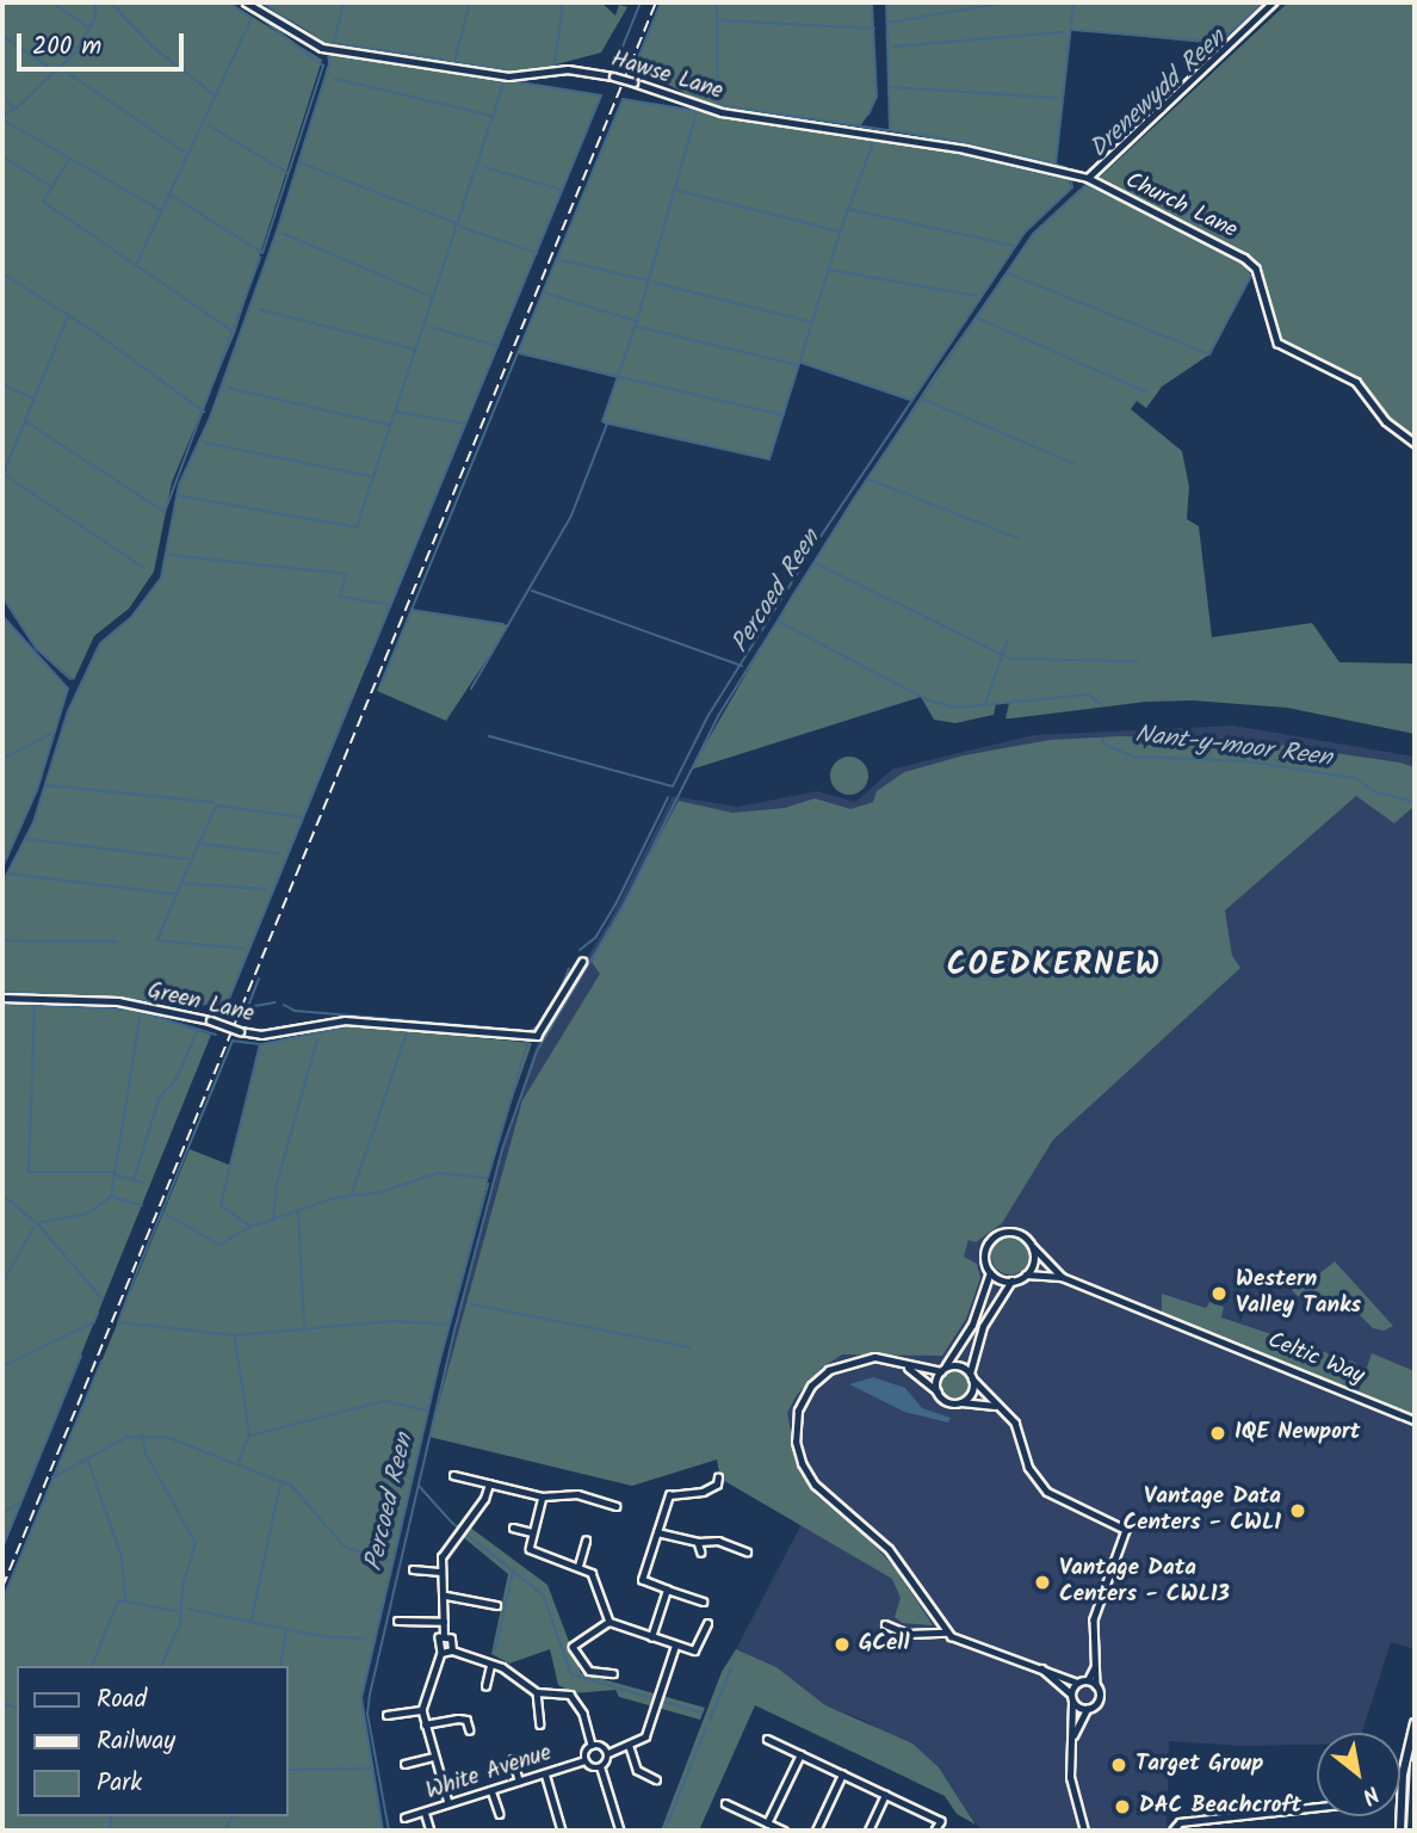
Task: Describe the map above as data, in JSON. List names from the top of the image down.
{
  "streets": {
    "street": [
      "Hawse Lane",
      "Church Lane",
      "Green Lane",
      "Celtic Way",
      "White Avenue"
    ]
  },
  "crossings": [
    ["Hawse Lane", "Church Lane"]
  ],
  "districts": ["COEDKERNEW"],
  "water": ["Drenewydd Reen", "Percoed Reen", "Nant-y-moor Reen"],
  "places": [
    "Western Valley Tanks",
    "IQE Newport",
    "Vantage Data Centers - CWL1",
    "Vantage Data Centers - CWL13",
    "GCell",
    "Target Group",
    "DAC Beachcroft"
  ],
  "legend": ["Road", "Railway", "Park"],
  "scale_bar": "200 m",
  "north": "bottom right"
}
